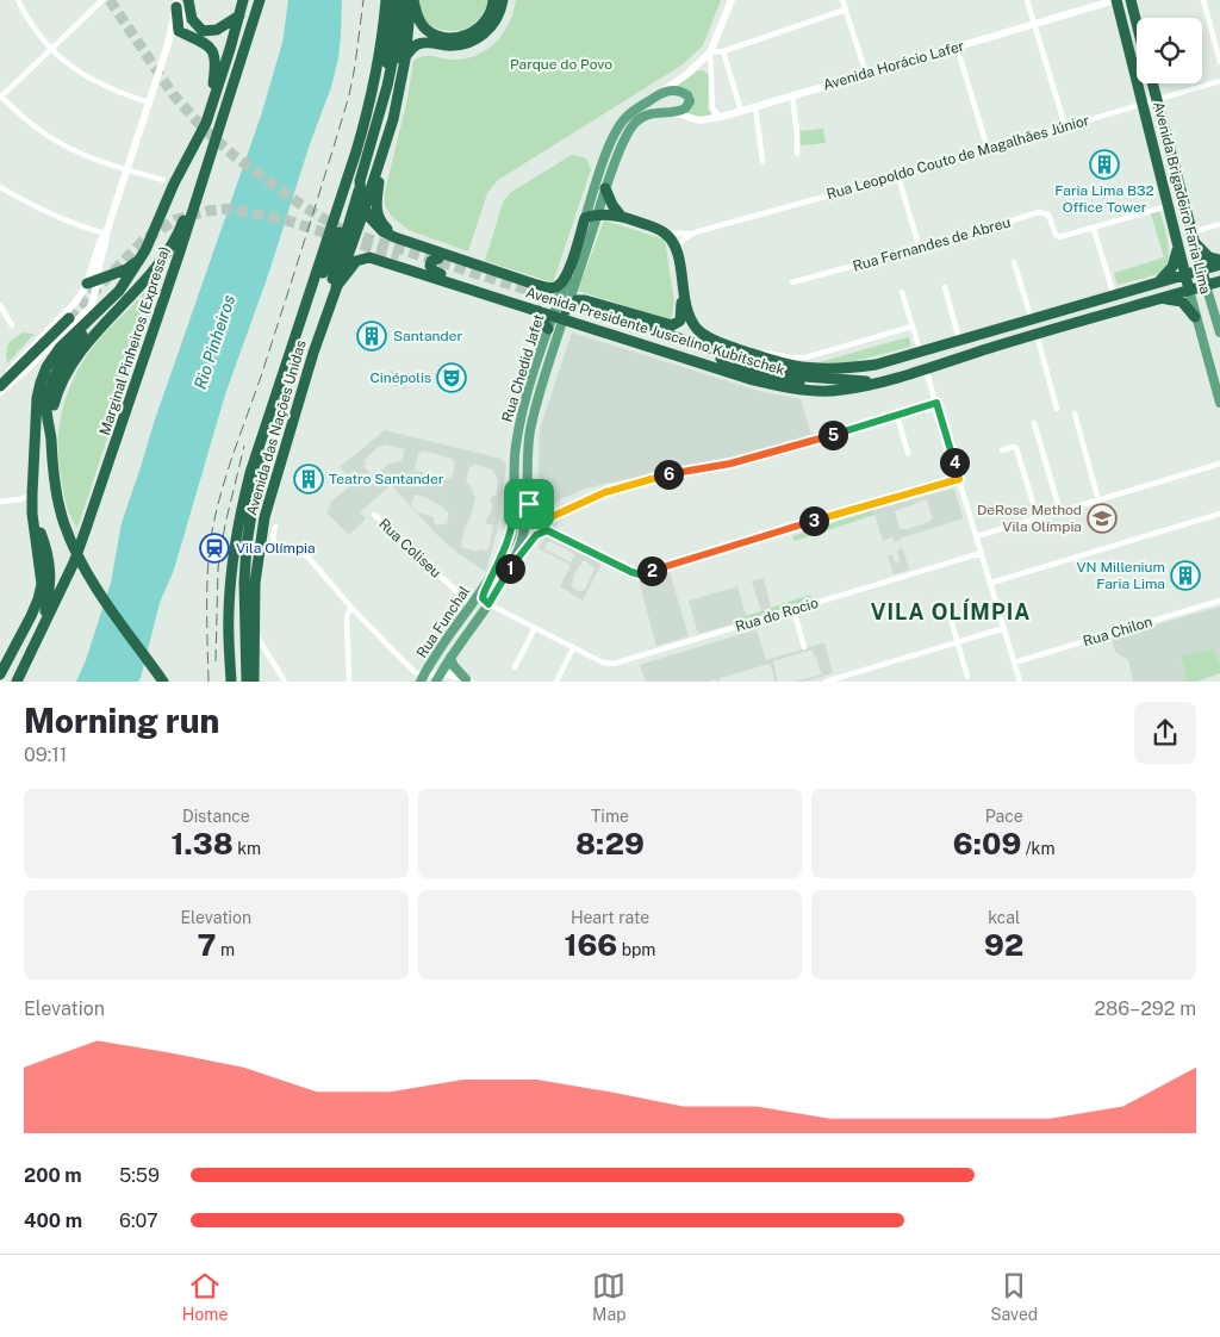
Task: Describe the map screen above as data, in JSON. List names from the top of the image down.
{
  "streets": {
    "highway": [
      "Avenida Brigadeiro Faria Lima",
      "Avenida Presidente Juscelino Kubitschek",
      "Marginal Pinheiros (Expressa)",
      "Avenida das Nações Unidas"
    ],
    "main road": ["Avenida Horácio Lafer", "Rua Chedid Jafet", "Rua Funchal"],
    "street": [
      "Rua Leopoldo Couto de Magalhães Júnior",
      "Rua Fernandes de Abreu",
      "Rua Coliseu",
      "Rua do Rocio",
      "Rua Chilon"
    ]
  },
  "crossings": [
    ["Avenida Horácio Lafer", "Avenida Brigadeiro Faria Lima"],
    ["Rua Leopoldo Couto de Magalhães Júnior", "Avenida Brigadeiro Faria Lima"],
    ["Avenida Brigadeiro Faria Lima", "Avenida Presidente Juscelino Kubitschek"],
    ["Avenida Presidente Juscelino Kubitschek", "Rua Chedid Jafet"],
    ["Avenida Presidente Juscelino Kubitschek", "Avenida das Nações Unidas"],
    ["Rua Chedid Jafet", "Rua Funchal"],
    ["Rua Coliseu", "Rua Funchal"],
    ["Rua do Rocio", "Rua Funchal"]
  ],
  "districts": ["VILA OLÍMPIA"],
  "water": ["Rio Pinheiros"],
  "parks": ["Parque do Povo"],
  "places": {
    "building": [
      "Faria Lima B32 Office Tower",
      "Santander",
      "Teatro Santander",
      "VN Millenium Faria Lima"
    ],
    "theatre": ["Cinépolis"],
    "school or university": ["DeRose Method Vila Olímpia"],
    "station": ["Vila Olímpia"]
  },
  "page": {
    "pins": [
      "5",
      "4",
      "6",
      "3",
      "1",
      "2"
    ],
    "heading": ["Morning run", "09:11"],
    "stats": [
      ["Distance", "1.38 km"],
      ["Time", "8:29"],
      ["Pace", "6:09 /km"],
      ["Elevation", "7 m"],
      ["Heart rate", "166 bpm"],
      ["kcal", "92"]
    ],
    "chart": ["Elevation", "286–292 m"],
    "list": [
      {
        "name": "200 m",
        "note": "5:59"
      },
      {
        "name": "400 m",
        "note": "6:07"
      }
    ],
    "tabs": ["Home", "Map", "Saved"]
  }
}
